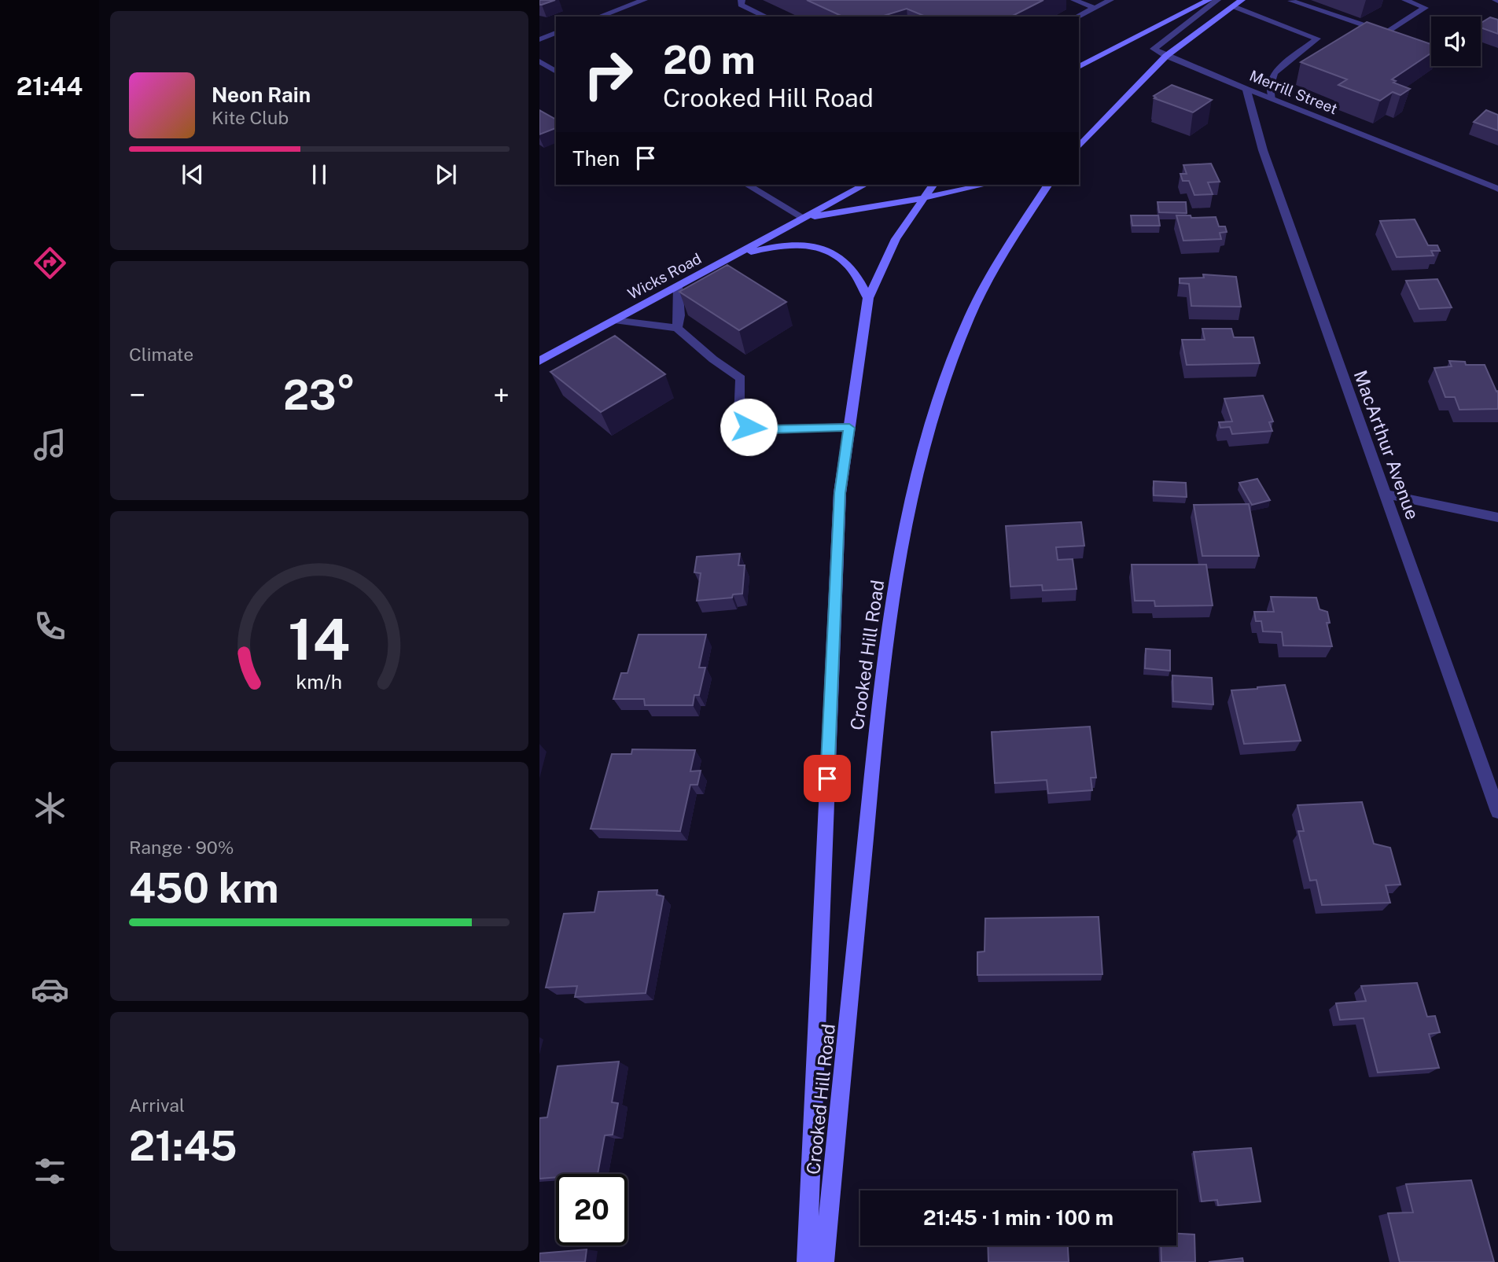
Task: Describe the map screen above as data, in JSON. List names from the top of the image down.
{
  "streets": {
    "main road": ["Wicks Road", "Crooked Hill Road"],
    "street": ["Merrill Street", "MacArthur Avenue"]
  },
  "crossings": [
    ["Merrill Street", "MacArthur Avenue"],
    ["Wicks Road", "Crooked Hill Road"]
  ],
  "page": {
    "tabs": "21:44",
    "turn": ["20 m", "Crooked Hill Road"],
    "song": ["Neon Rain", "Kite Club"],
    "then": "Then",
    "tile": [
      "Climate",
      ["Range · 90%", "450 km"],
      ["Arrival", "21:45"]
    ],
    "heat": ["−", "23°", "+"],
    "limit": "20",
    "trip": "21:45 · 1 min · 100 m",
    "gauge": ["14", "km/h"]
  }
}
